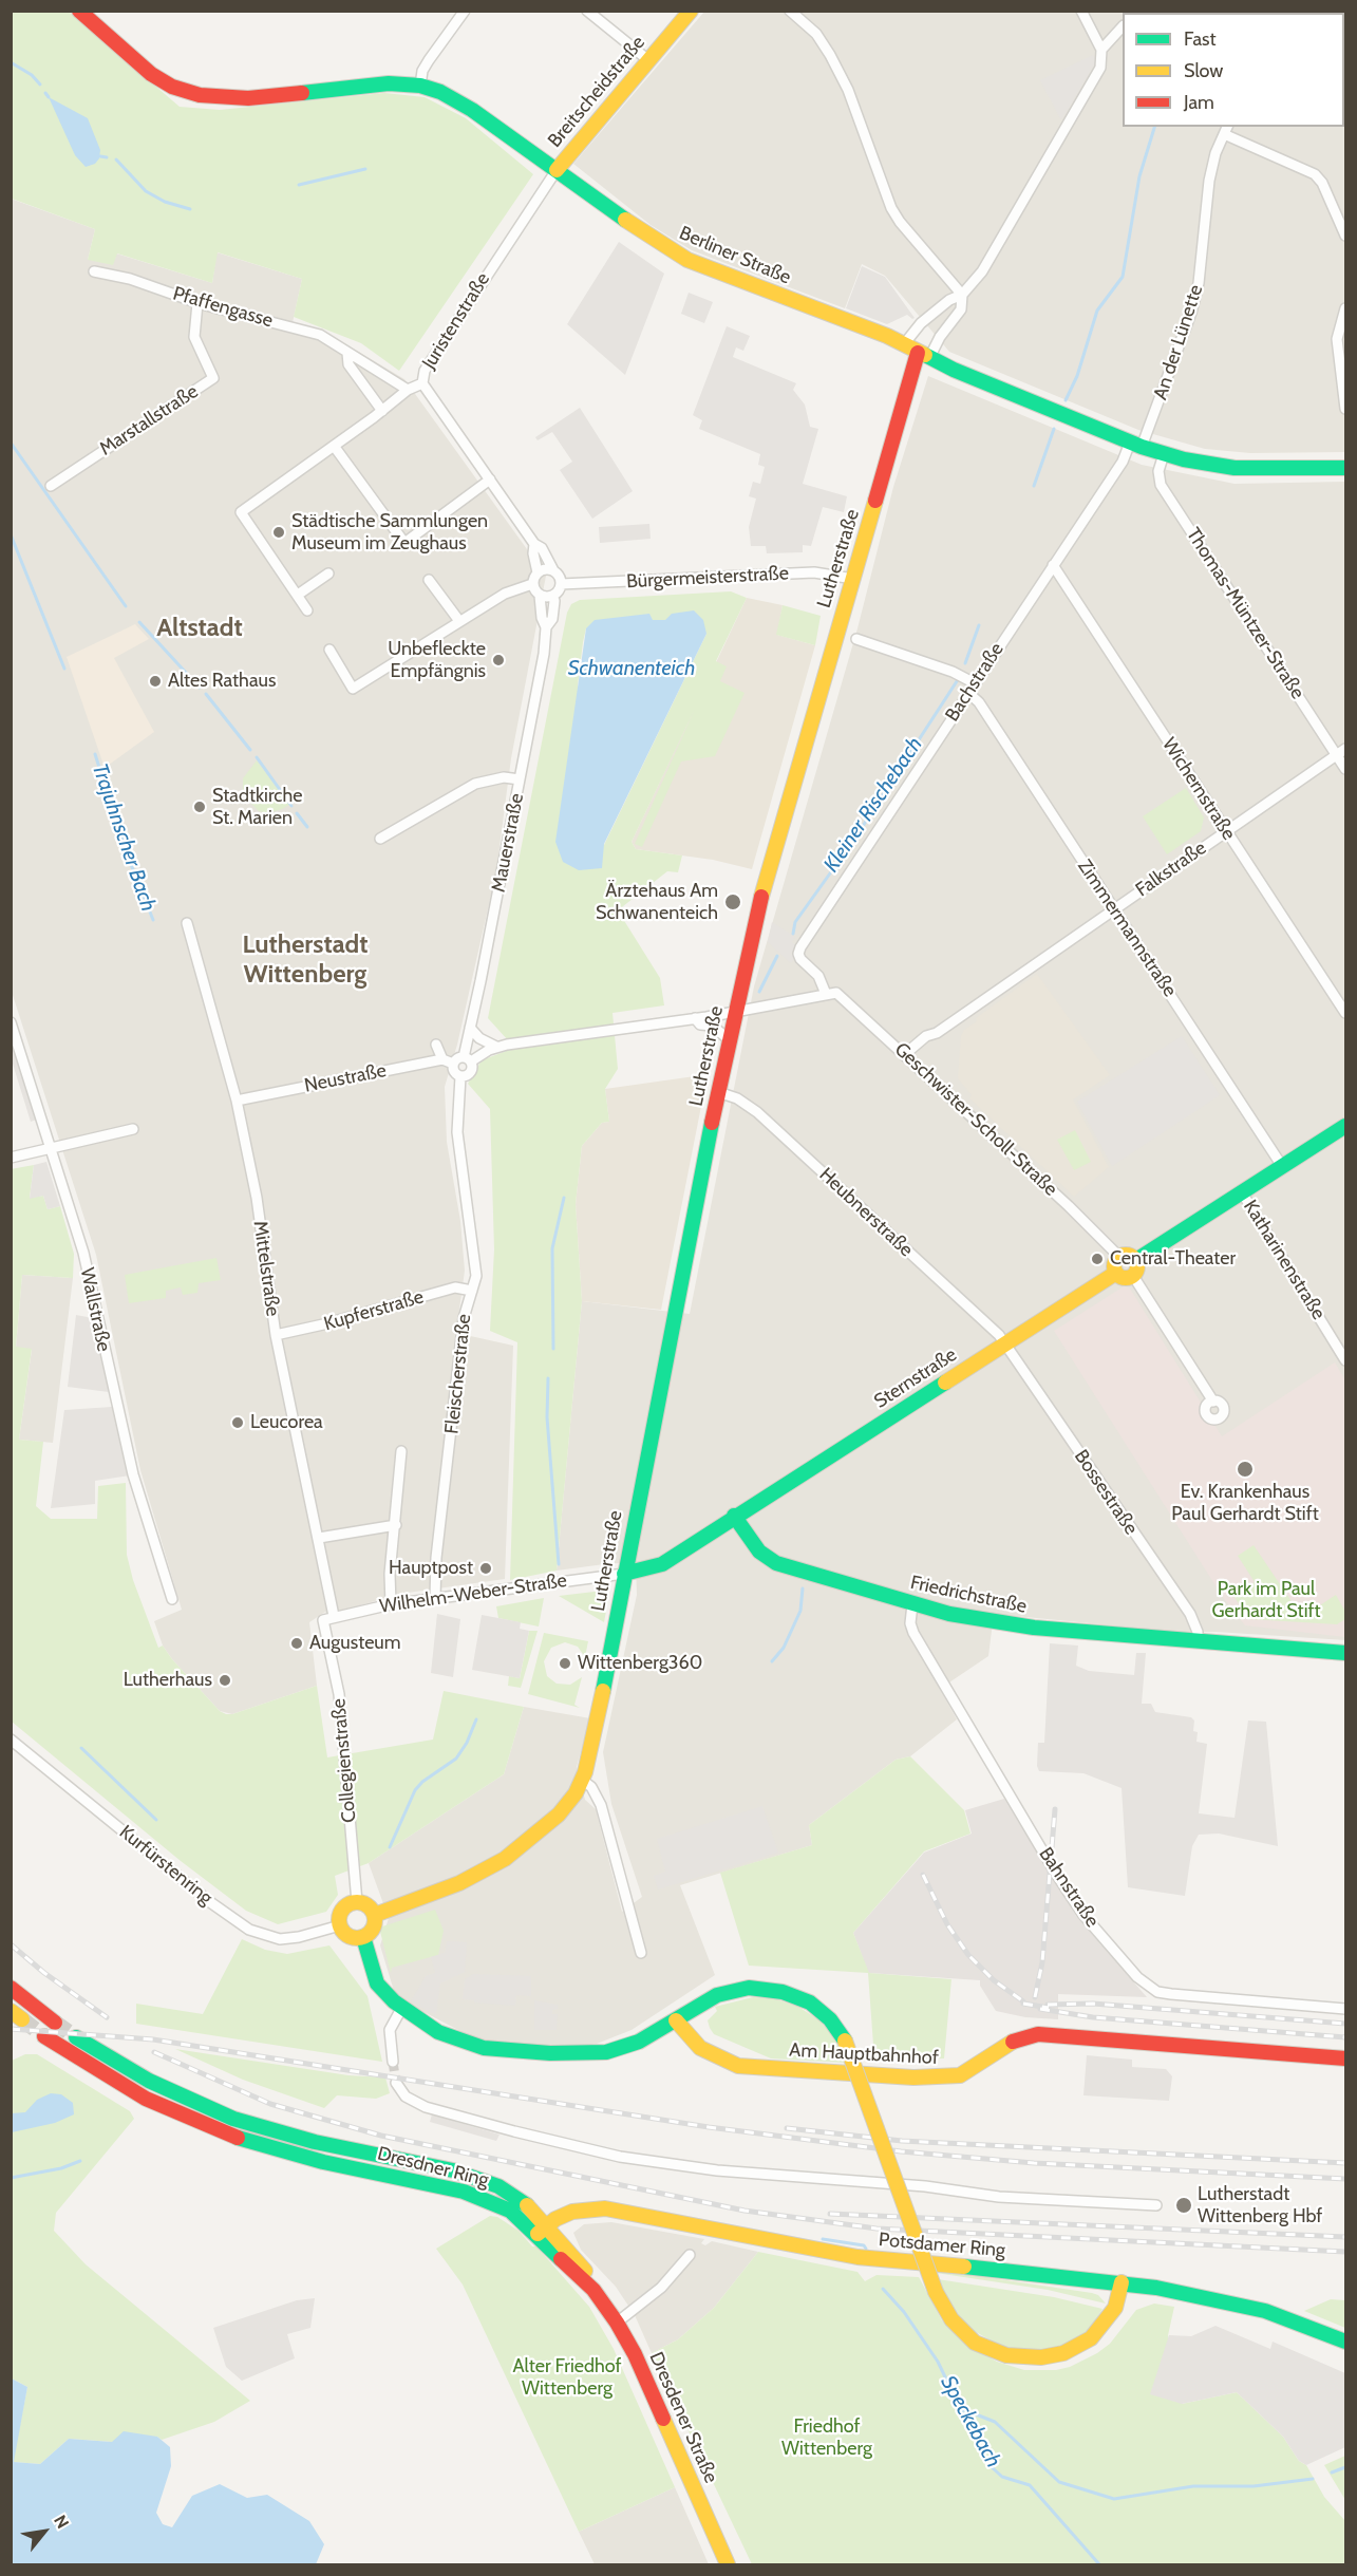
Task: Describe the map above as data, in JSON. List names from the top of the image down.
{
  "streets": {
    "street": [
      "Breitscheidstraße",
      "Berliner Straße",
      "Pfaffengasse",
      "Juristenstraße",
      "An der Lünette",
      "Marstallstraße",
      "Lutherstraße",
      "Bürgermeisterstraße",
      "Thomas-Müntzer-Straße",
      "Bachstraße",
      "Wichernstraße",
      "Mauerstraße",
      "Falkstraße",
      "Zimmermannstraße",
      "Neustraße",
      "Geschwister-Scholl-Straße",
      "Heubnerstraße",
      "Katharinenstraße",
      "Mittelstraße",
      "Wallstraße",
      "Kupferstraße",
      "Fleischerstraße",
      "Sternstraße",
      "Bossestraße",
      "Wilhelm-Weber-Straße",
      "Friedrichstraße",
      "Collegienstraße",
      "Kurfürstenring",
      "Bahnstraße",
      "Am Hauptbahnhof",
      "Dresdner Ring",
      "Potsdamer Ring",
      "Dresdener Straße"
    ]
  },
  "crossings": [
    ["Breitscheidstraße", "Berliner Straße"],
    ["Breitscheidstraße", "Juristenstraße"],
    ["Berliner Straße", "Juristenstraße"],
    ["Berliner Straße", "An der Lünette"],
    ["Berliner Straße", "Lutherstraße"],
    ["Berliner Straße", "Thomas-Müntzer-Straße"],
    ["Berliner Straße", "Bachstraße"],
    ["Pfaffengasse", "Juristenstraße"],
    ["Pfaffengasse", "Marstallstraße"],
    ["An der Lünette", "Bachstraße"],
    ["Lutherstraße", "Bürgermeisterstraße"],
    ["Lutherstraße", "Heubnerstraße"],
    ["Lutherstraße", "Wilhelm-Weber-Straße"],
    ["Lutherstraße", "Collegienstraße"],
    ["Lutherstraße", "Kurfürstenring"],
    ["Bürgermeisterstraße", "Mauerstraße"],
    ["Thomas-Müntzer-Straße", "Falkstraße"],
    ["Bachstraße", "Wichernstraße"],
    ["Bachstraße", "Zimmermannstraße"],
    ["Bachstraße", "Geschwister-Scholl-Straße"],
    ["Wichernstraße", "Falkstraße"],
    ["Falkstraße", "Zimmermannstraße"],
    ["Falkstraße", "Geschwister-Scholl-Straße"],
    ["Neustraße", "Mittelstraße"],
    ["Geschwister-Scholl-Straße", "Sternstraße"],
    ["Heubnerstraße", "Sternstraße"],
    ["Heubnerstraße", "Bossestraße"],
    ["Mittelstraße", "Kupferstraße"],
    ["Mittelstraße", "Wilhelm-Weber-Straße"],
    ["Kupferstraße", "Fleischerstraße"],
    ["Fleischerstraße", "Wilhelm-Weber-Straße"],
    ["Sternstraße", "Bossestraße"],
    ["Sternstraße", "Friedrichstraße"],
    ["Bossestraße", "Friedrichstraße"],
    ["Wilhelm-Weber-Straße", "Collegienstraße"],
    ["Friedrichstraße", "Bahnstraße"],
    ["Collegienstraße", "Kurfürstenring"],
    ["Dresdner Ring", "Potsdamer Ring"],
    ["Dresdner Ring", "Dresdener Straße"]
  ],
  "districts": ["Altstadt", "Lutherstadt Wittenberg"],
  "water": [
    "Schwanenteich",
    "Kleiner Rischebach",
    "Trajuhnscher Bach",
    "Speckebach"
  ],
  "parks": ["Park im Paul Gerhardt Stift", "Alter Friedhof Wittenberg", "Friedhof Wittenberg"],
  "places": [
    "Städtische Sammlungen Museum im Zeughaus",
    "Unbefleckte Empfängnis",
    "Altes Rathaus",
    "Stadtkirche St. Marien",
    "Ärztehaus Am Schwanenteich",
    "Central-Theater",
    "Leucorea",
    "Ev. Krankenhaus Paul Gerhardt Stift",
    "Hauptpost",
    "Augusteum",
    "Wittenberg360",
    "Lutherhaus",
    "Lutherstadt Wittenberg Hbf"
  ],
  "legend": ["Fast", "Slow", "Jam"],
  "north": "top right"
}
